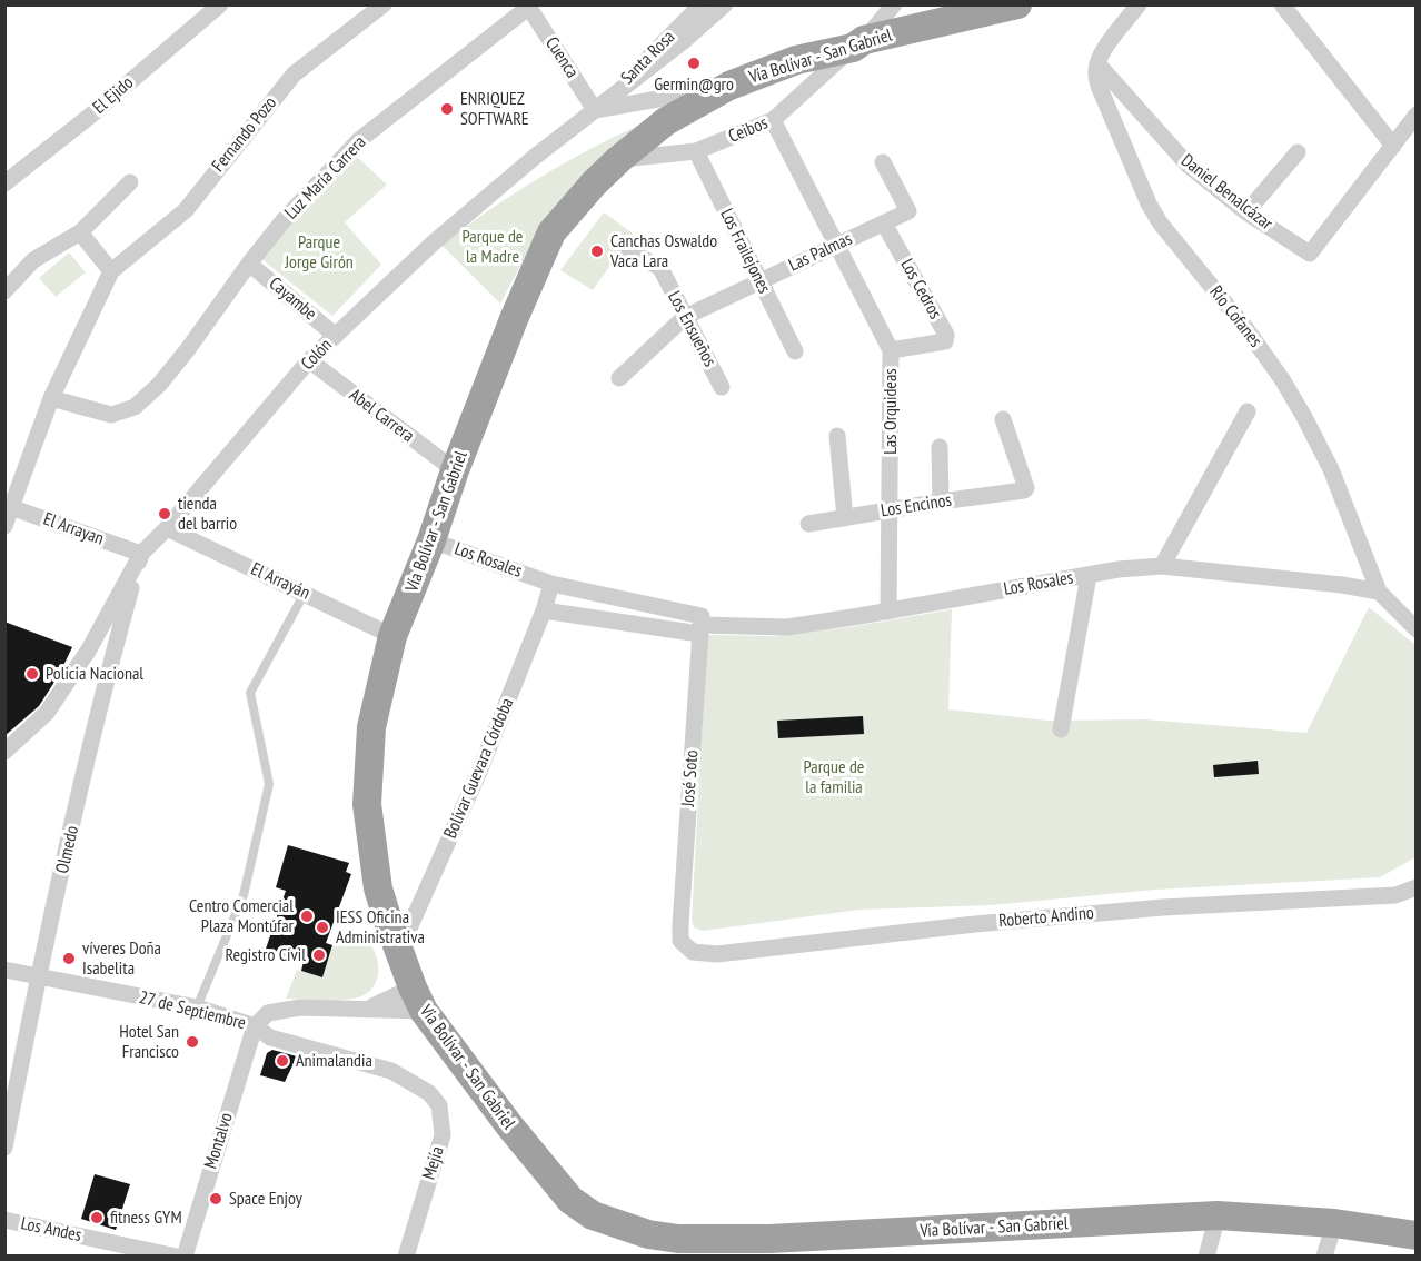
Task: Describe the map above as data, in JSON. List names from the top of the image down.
{
  "streets": {
    "highway": ["Vía Bolívar - San Gabriel"],
    "street": [
      "Cuenca",
      "Santa Rosa",
      "El Ejido",
      "Ceibos",
      "Fernando Pozo",
      "Luz María Carrera",
      "Daniel Benalcázar",
      "Los Frailejones",
      "Las Palmas",
      "Los Cedros",
      "Cayambe",
      "Río Cofanes",
      "Los Ensueños",
      "Colón",
      "Las Orquideas",
      "Abel Carrera",
      "Los Encinos",
      "El Arrayan",
      "Los Rosales",
      "El Arrayán",
      "Bolívar Guevara Córdoba",
      "José Soto",
      "Olmedo",
      "Roberto Andino",
      "27 de Septiembre",
      "Montalvo",
      "Mejía",
      "Los Andes"
    ]
  },
  "crossings": [
    ["Vía Bolívar - San Gabriel", "Ceibos"],
    ["Vía Bolívar - San Gabriel", "Colón"],
    ["Vía Bolívar - San Gabriel", "Abel Carrera"],
    ["Vía Bolívar - San Gabriel", "Los Rosales"],
    ["Vía Bolívar - San Gabriel", "El Arrayán"],
    ["Vía Bolívar - San Gabriel", "Bolívar Guevara Córdoba"],
    ["Cuenca", "Santa Rosa"],
    ["Cuenca", "Luz María Carrera"],
    ["Cuenca", "Colón"],
    ["Santa Rosa", "Colón"],
    ["Ceibos", "Los Frailejones"],
    ["Ceibos", "Las Orquideas"],
    ["Fernando Pozo", "Luz María Carrera"],
    ["Fernando Pozo", "El Arrayan"],
    ["Luz María Carrera", "Cayambe"],
    ["Daniel Benalcázar", "Río Cofanes"],
    ["Los Frailejones", "Las Palmas"],
    ["Las Palmas", "Los Cedros"],
    ["Las Palmas", "Los Ensueños"],
    ["Las Palmas", "Las Orquideas"],
    ["Los Cedros", "Las Orquideas"],
    ["Cayambe", "Colón"],
    ["Río Cofanes", "Los Rosales"],
    ["Colón", "Abel Carrera"],
    ["Colón", "El Arrayan"],
    ["Colón", "El Arrayán"],
    ["Colón", "Olmedo"],
    ["Las Orquideas", "Los Encinos"],
    ["Las Orquideas", "Los Rosales"],
    ["El Arrayan", "Olmedo"],
    ["Los Rosales", "Bolívar Guevara Córdoba"],
    ["Los Rosales", "José Soto"],
    ["José Soto", "Roberto Andino"],
    ["Olmedo", "27 de Septiembre"],
    ["27 de Septiembre", "Montalvo"],
    ["27 de Septiembre", "Mejía"]
  ],
  "parks": ["Parque de la Madre", "Parque Jorge Girón", "Parque de la familia"],
  "places": [
    "Germin@gro",
    "ENRIQUEZ SOFTWARE",
    "Canchas Oswaldo Vaca Lara",
    "tienda del barrio",
    "Policia Nacional",
    "Centro Comercial Plaza Montúfar",
    "IESS Oficina Administrativa",
    "Registro Civil",
    "víveres Doña Isabelita",
    "Hotel San Francisco",
    "Animalandia",
    "Space Enjoy",
    "fitness GYM"
  ]
}
